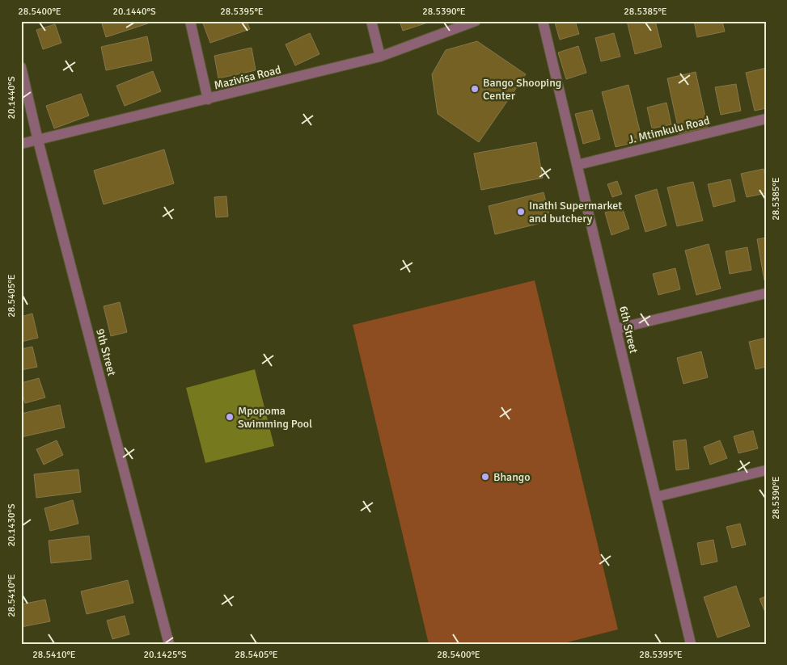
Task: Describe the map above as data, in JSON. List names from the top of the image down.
{
  "streets": {
    "street": [
      "Mazivisa Road",
      "J. Mtimkulu Road",
      "6th Street",
      "9th Street"
    ]
  },
  "crossings": [
    ["Mazivisa Road", "9th Street"],
    ["J. Mtimkulu Road", "6th Street"]
  ],
  "places": [
    "Bango Shooping Center",
    "Inathi Supermarket and butchery",
    "Mpopoma Swimming Pool",
    "Bhango"
  ],
  "coordinates": [
    "28.5400°E",
    "20.1440°S",
    "28.5395°E",
    "28.5390°E",
    "28.5385°E",
    "28.5405°E",
    "20.1430°S",
    "28.5410°E",
    "20.1425°S"
  ]
}
